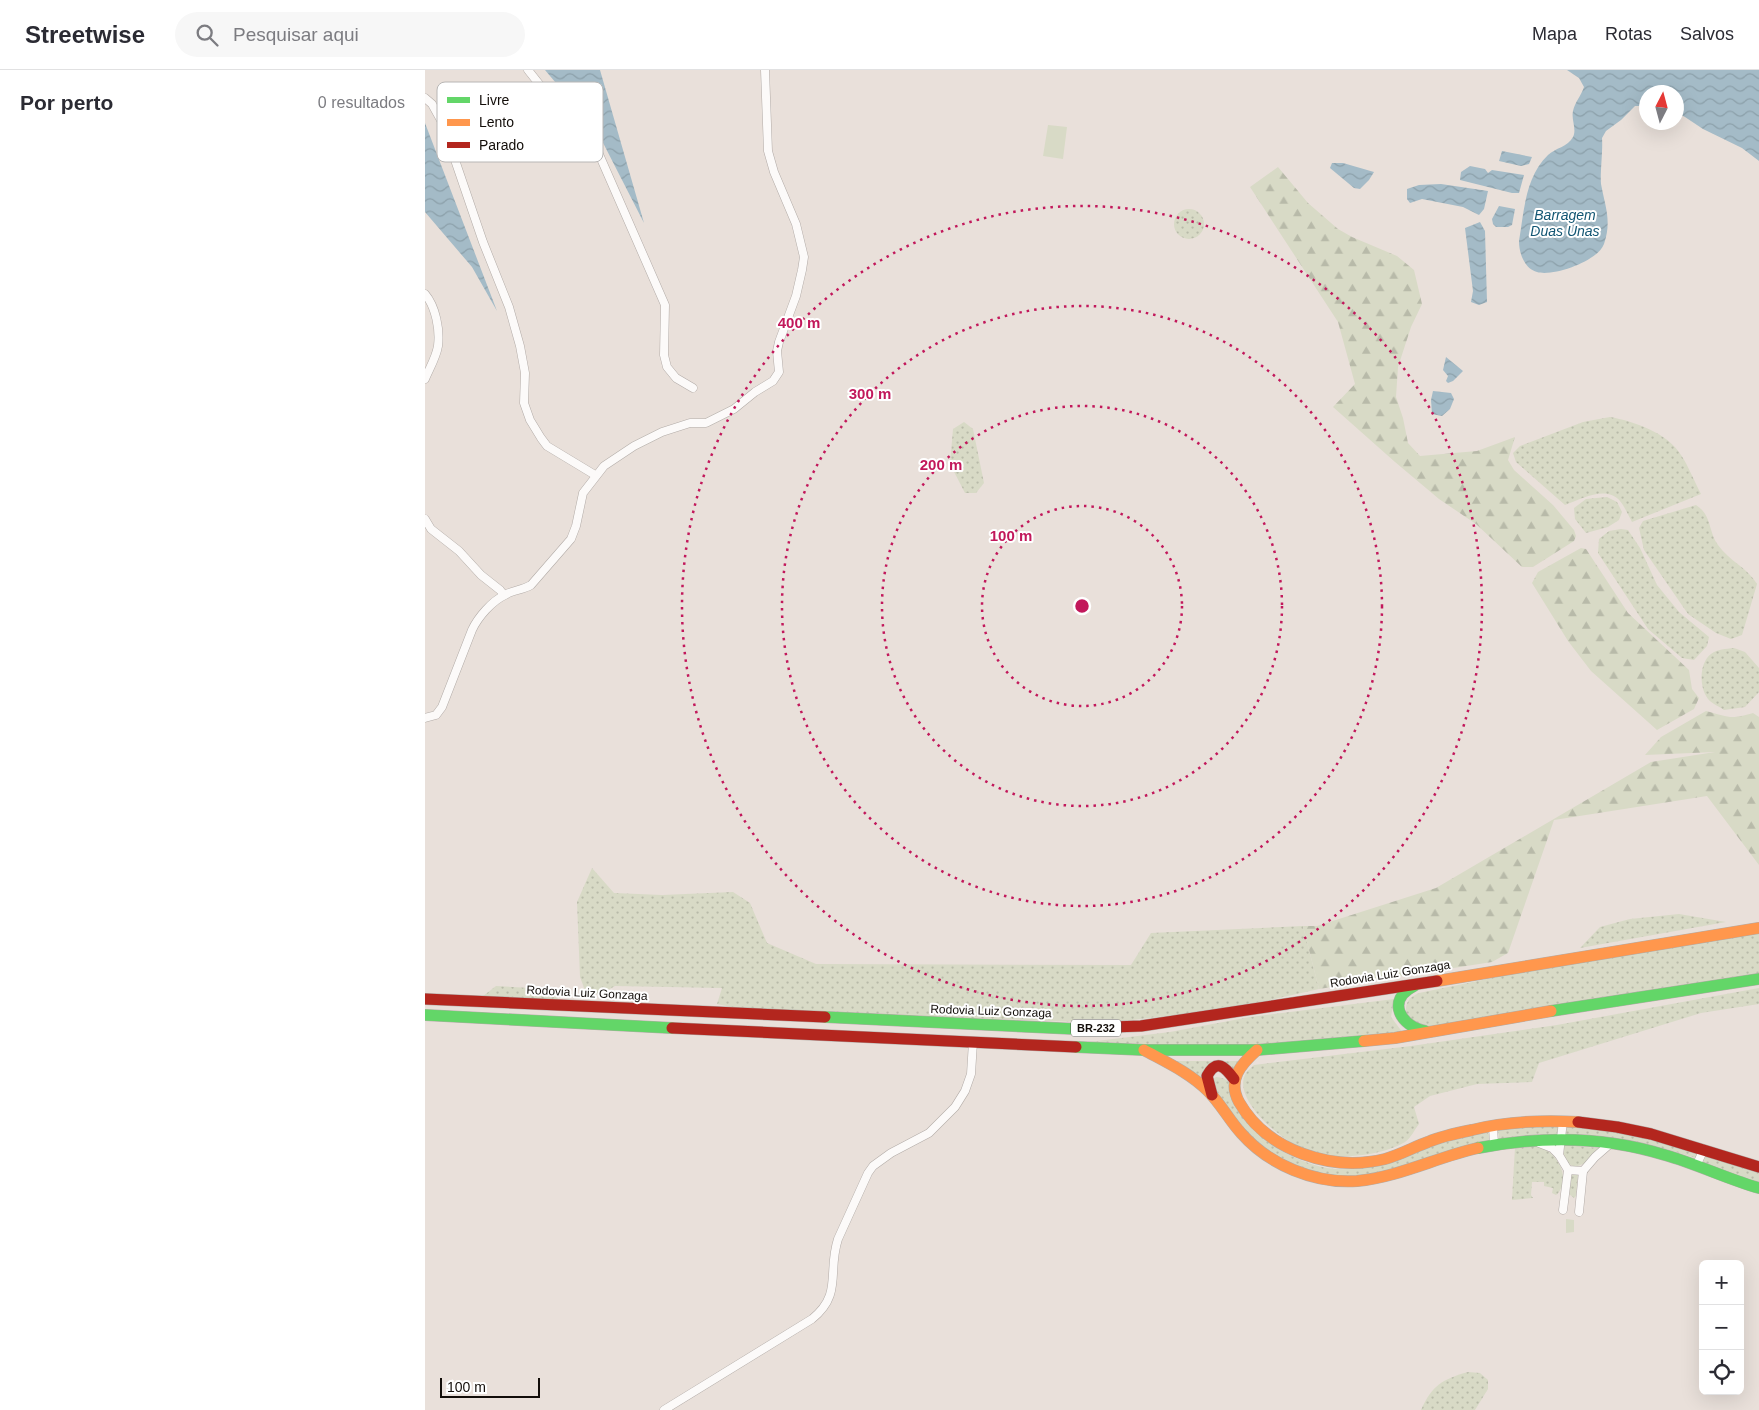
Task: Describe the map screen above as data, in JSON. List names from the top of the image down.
{
  "streets": {
    "main road": ["Rodovia Luiz Gonzaga", "BR-232"]
  },
  "water": ["Barragem Duas Unas"],
  "legend": ["Livre", "Lento", "Parado"],
  "scale_bar": "100 m",
  "north": "top",
  "page": {
    "header": "Streetwise",
    "search": "Pesquisar aqui",
    "nav": ["Mapa", "Rotas", "Salvos"],
    "heading": ["Por perto", "0 resultados"],
    "map_buttons": ["+", "−"],
    "scale": "100 m"
  },
  "rings": [
    "400 m",
    "300 m",
    "200 m",
    "100 m"
  ]
}
